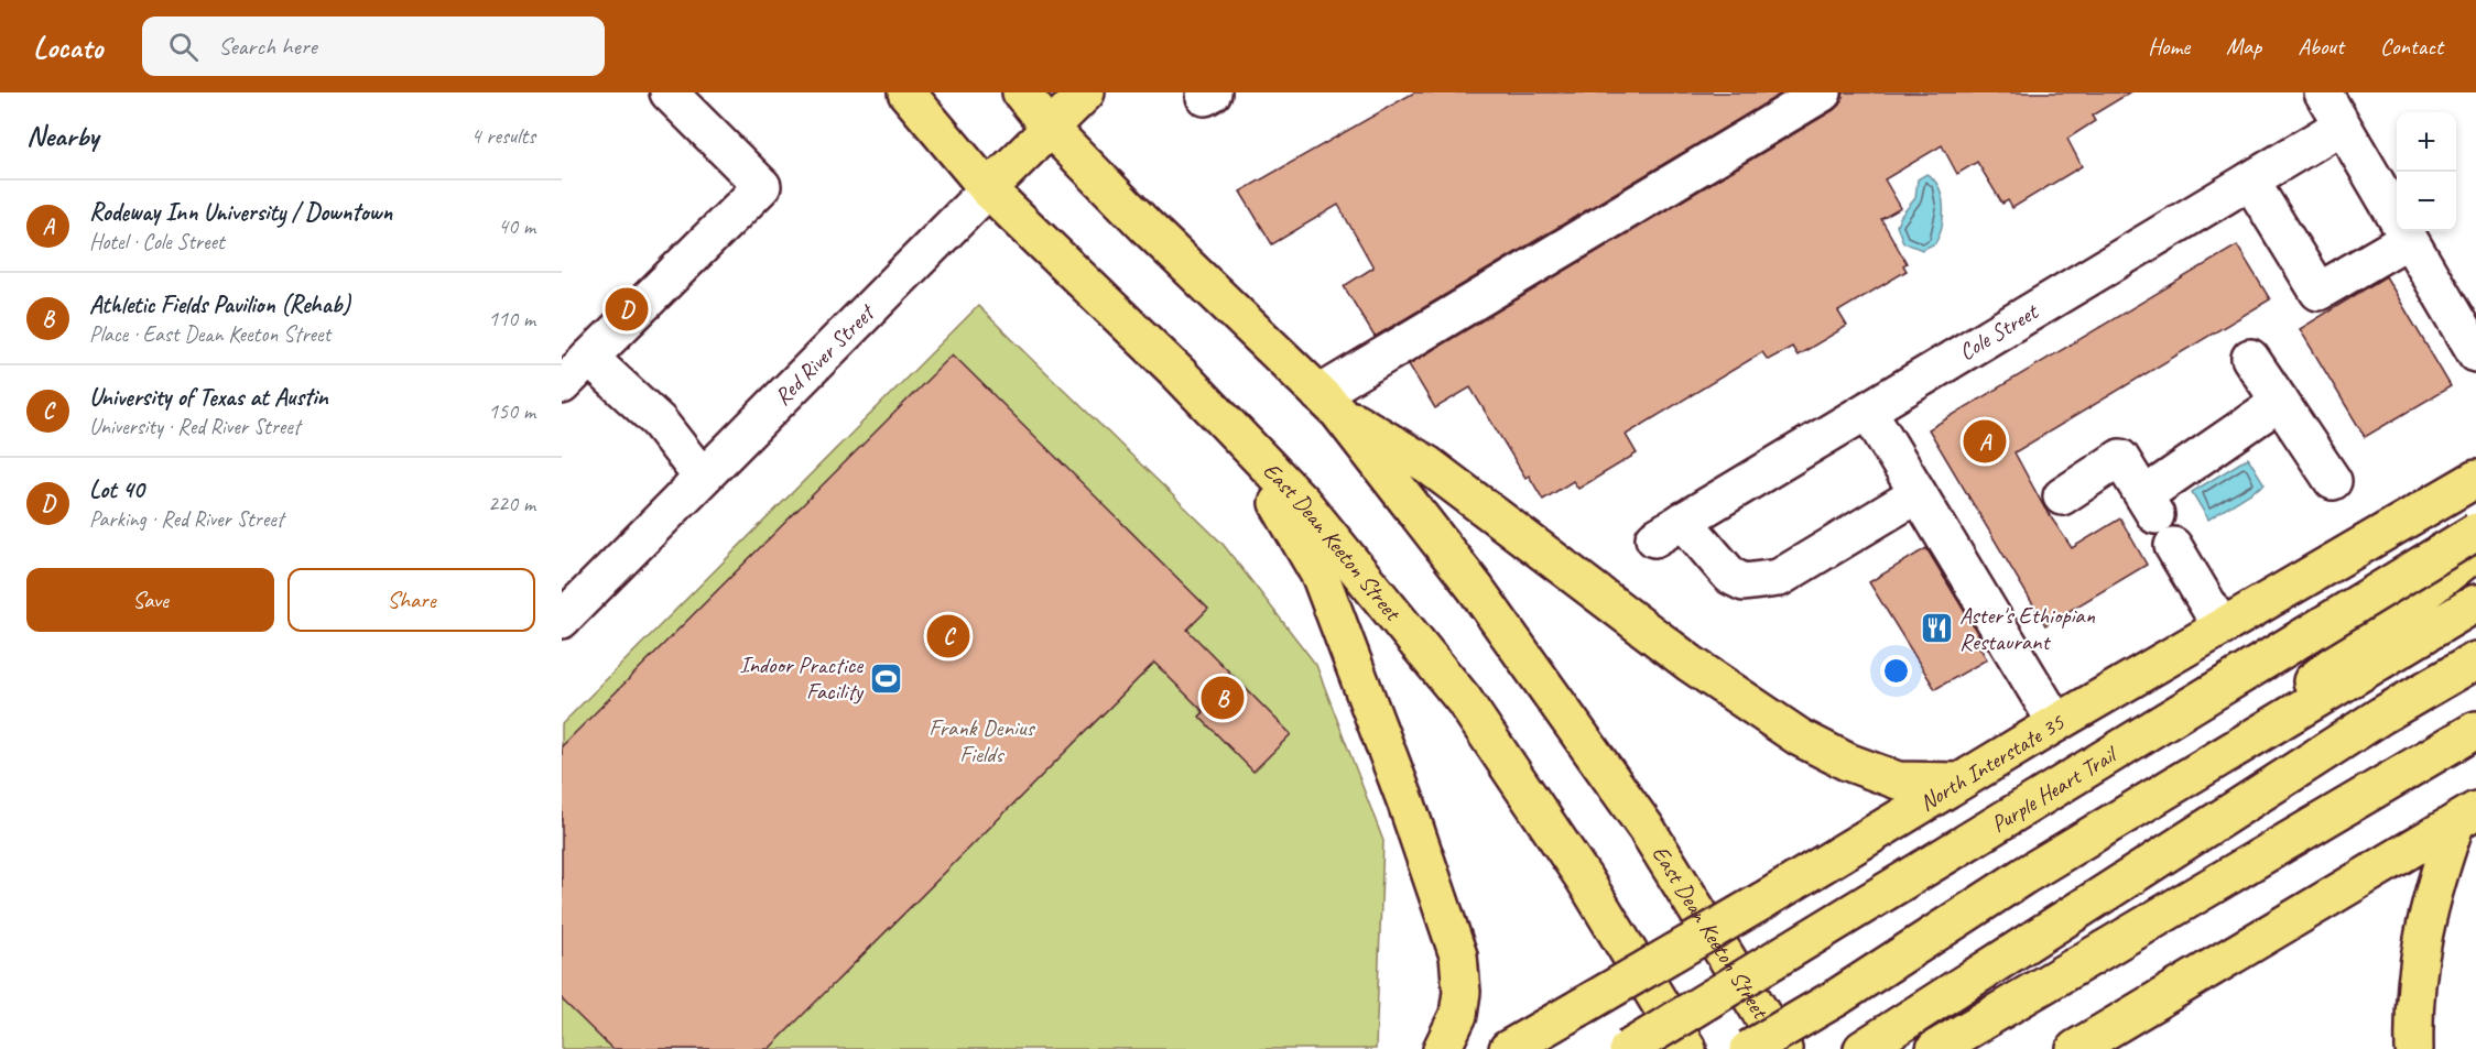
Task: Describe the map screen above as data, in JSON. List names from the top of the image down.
{
  "streets": {
    "main road": [
      "Red River Street",
      "East Dean Keeton Street",
      "North Interstate 35",
      "Purple Heart Trail"
    ],
    "street": ["Cole Street"]
  },
  "crossings": [
    ["Red River Street", "East Dean Keeton Street"]
  ],
  "parks": ["Frank Denius Fields"],
  "places": {
    "restaurant": ["Aster's Ethiopian Restaurant"],
    "sports": ["Indoor Practice Facility"]
  },
  "page": {
    "header": "Locato",
    "search": "Search here",
    "nav": [
      "Home",
      "Map",
      "About",
      "Contact"
    ],
    "heading": ["Nearby", "4 results"],
    "map_buttons": ["+", "−"],
    "list": [
      {
        "mark": "A",
        "name": "Rodeway Inn University / Downtown",
        "note": "Hotel · Cole Street",
        "value": "40 m"
      },
      {
        "mark": "B",
        "name": "Athletic Fields Pavilion (Rehab)",
        "note": "Place · East Dean Keeton Street",
        "value": "110 m"
      },
      {
        "mark": "C",
        "name": "University of Texas at Austin",
        "note": "University · Red River Street",
        "value": "150 m"
      },
      {
        "mark": "D",
        "name": "Lot 40",
        "note": "Parking · Red River Street",
        "value": "220 m"
      }
    ],
    "pins": [
      "D",
      "A",
      "C",
      "B"
    ],
    "buttons": ["Save", "Share"]
  }
}
